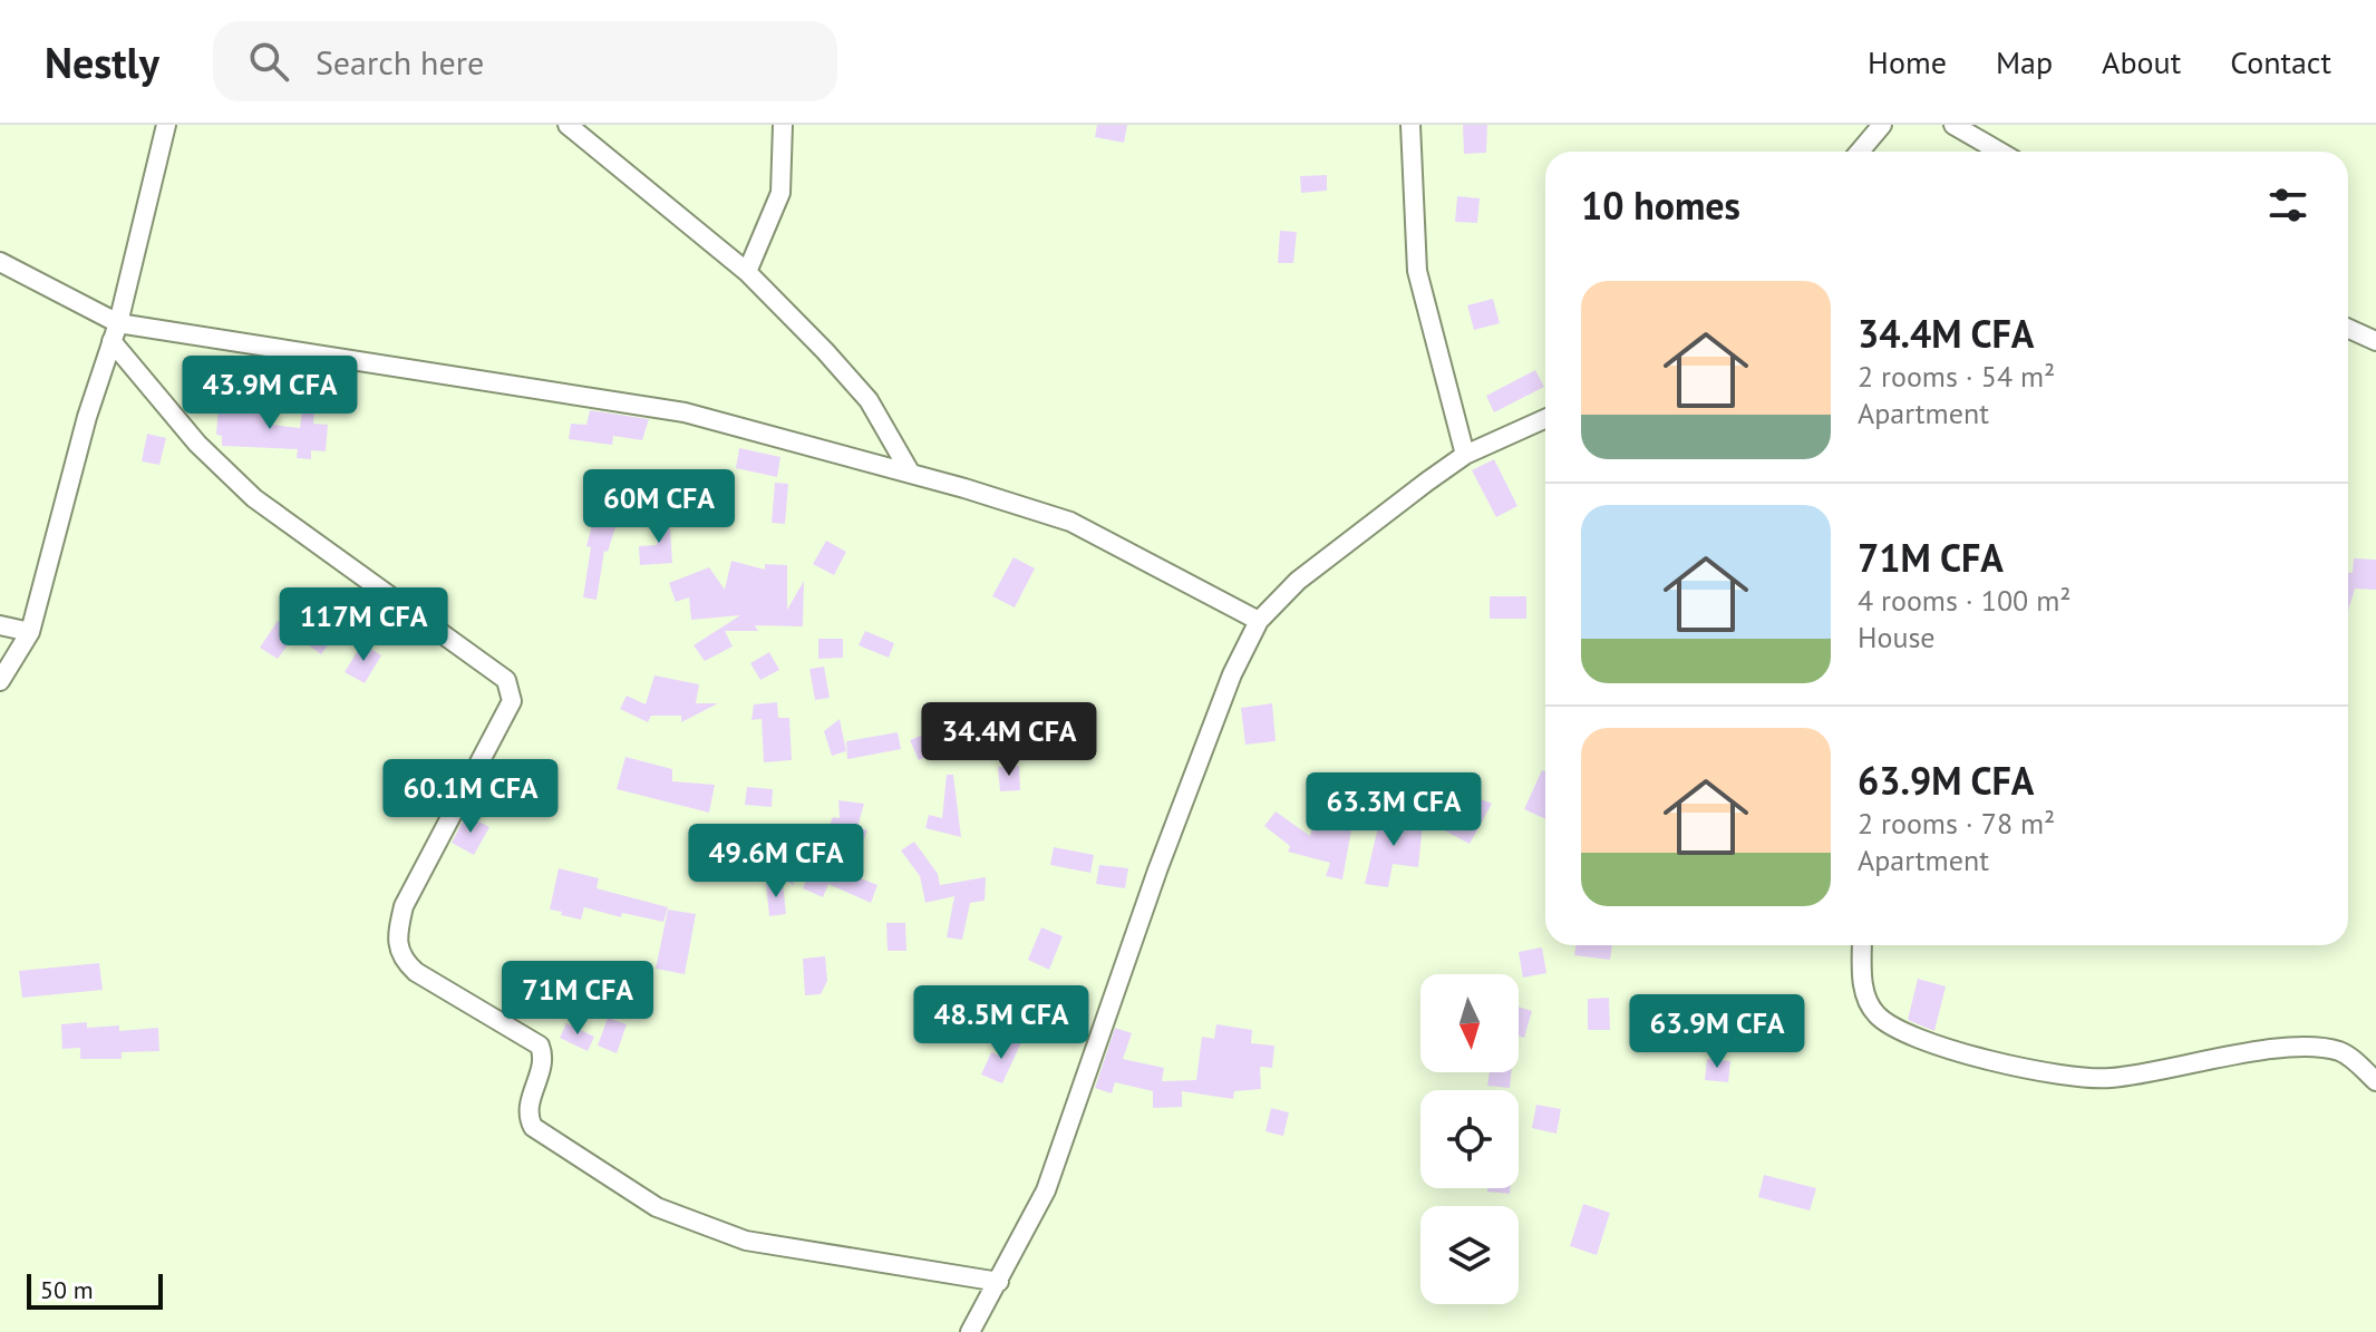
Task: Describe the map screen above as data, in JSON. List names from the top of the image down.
{
  "scale_bar": "50 m",
  "north": "bottom",
  "page": {
    "header": "Nestly",
    "search": "Search here",
    "nav": [
      "Home",
      "Map",
      "About",
      "Contact"
    ],
    "heading": "10 homes",
    "list": [
      {
        "name": "34.4M CFA",
        "note": "2 rooms · 54 m² · Apartment"
      },
      {
        "name": "71M CFA",
        "note": "4 rooms · 100 m² · House"
      },
      {
        "name": "63.9M CFA",
        "note": "2 rooms · 78 m² · Apartment"
      }
    ],
    "price": [
      "43.9M CFA",
      "60M CFA",
      "117M CFA",
      "34.4M CFA",
      "60.1M CFA",
      "63.3M CFA",
      "49.6M CFA",
      "71M CFA",
      "48.5M CFA",
      "63.9M CFA"
    ],
    "scale": "50 m"
  }
}
